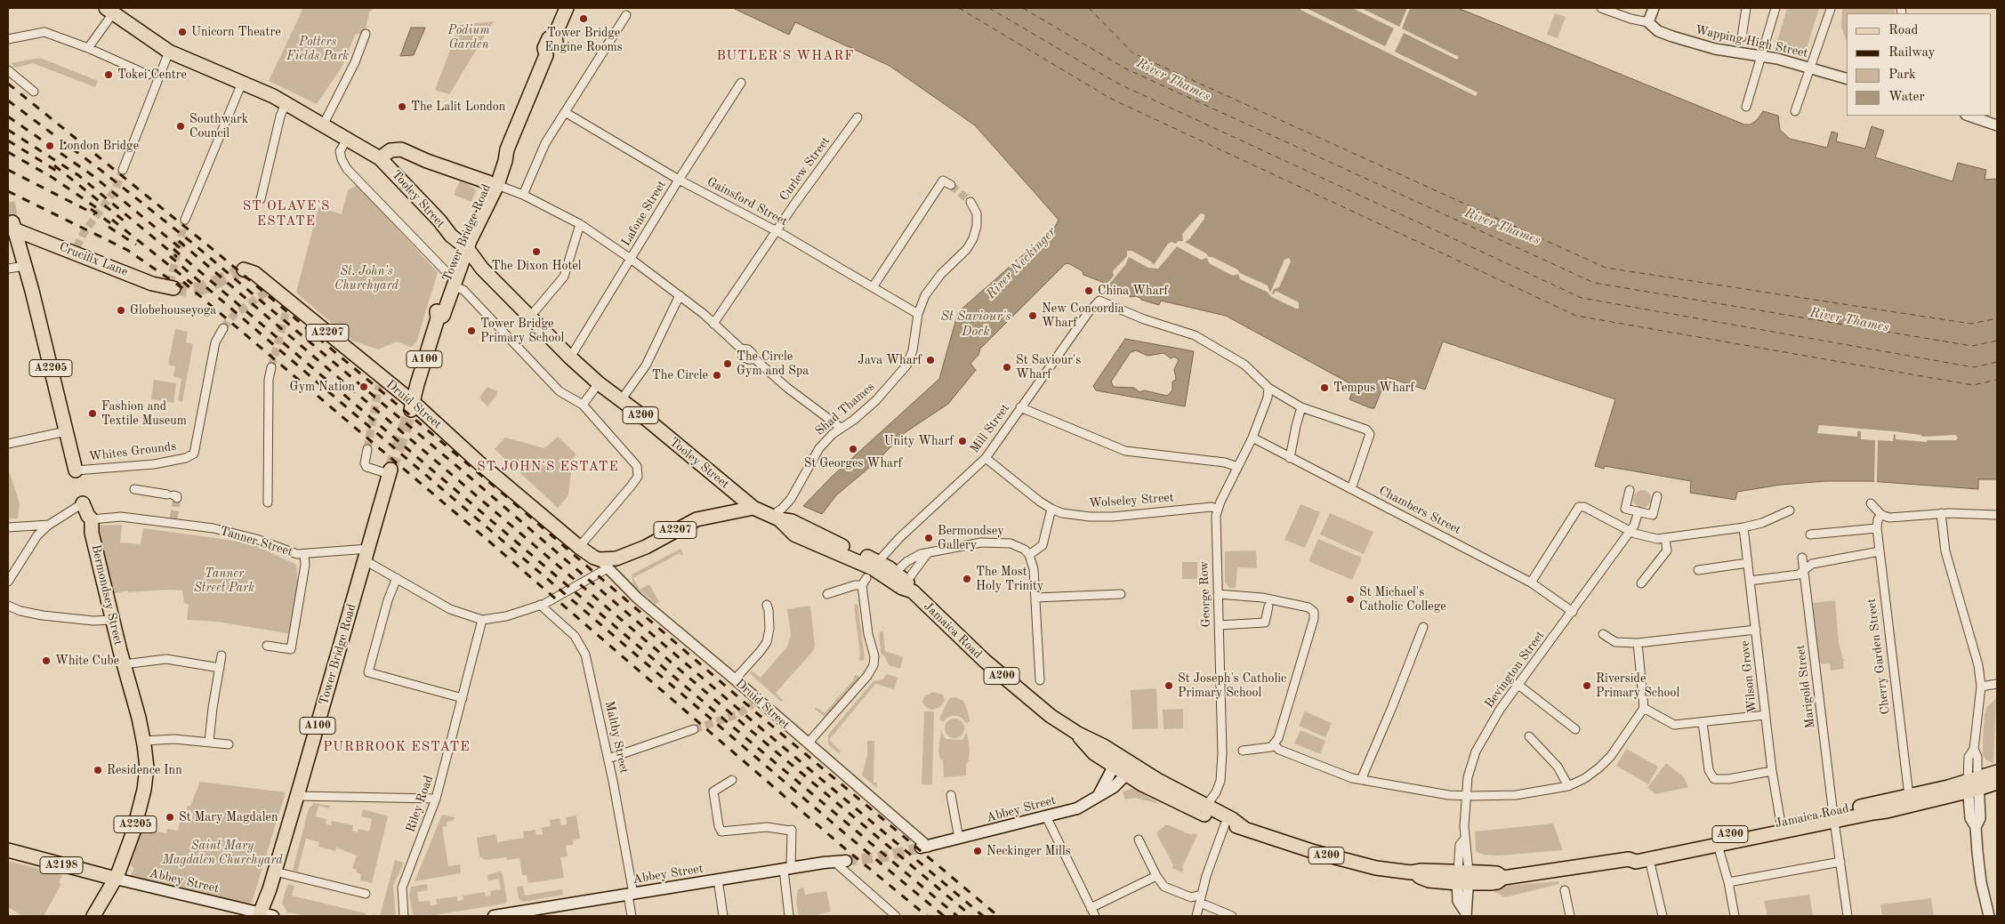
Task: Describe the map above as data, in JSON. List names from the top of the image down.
{
  "streets": {
    "main road": [
      "Tooley Street",
      "Tower Bridge Road",
      "Crucifix Lane",
      "A2207",
      "A100",
      "A2205",
      "Druid Street",
      "A200",
      "Bermondsey Street",
      "Jamaica Road",
      "Abbey Street",
      "A2198"
    ],
    "street": [
      "Wapping High Street",
      "Curlew Street",
      "Gainsford Street",
      "Lafone Street",
      "Shad Thames",
      "Mill Street",
      "Whites Grounds",
      "Wolseley Street",
      "Chambers Street",
      "Tanner Street",
      "George Row",
      "Cherry Garden Street",
      "Bevington Street",
      "Wilson Grove",
      "Marigold Street",
      "Maltby Street",
      "Riley Road"
    ]
  },
  "crossings": [
    ["Curlew Street", "Gainsford Street"],
    ["Tooley Street", "Lafone Street"],
    ["Tooley Street", "Tower Bridge Road"],
    ["Tooley Street", "A2207"],
    ["Tooley Street", "Shad Thames"],
    ["Tooley Street", "Jamaica Road"],
    ["Gainsford Street", "Lafone Street"],
    ["Gainsford Street", "Shad Thames"],
    ["Tower Bridge Road", "Druid Street"],
    ["Tower Bridge Road", "Tanner Street"],
    ["Tower Bridge Road", "Abbey Street"],
    ["Crucifix Lane", "A2205"],
    ["A2207", "Druid Street"],
    ["A2205", "Whites Grounds"],
    ["Druid Street", "Abbey Street"],
    ["Shad Thames", "Jamaica Road"],
    ["Mill Street", "Wolseley Street"],
    ["Mill Street", "George Row"],
    ["Mill Street", "Jamaica Road"],
    ["Wolseley Street", "George Row"],
    ["Chambers Street", "George Row"],
    ["Chambers Street", "Bevington Street"],
    ["Tanner Street", "Bermondsey Street"],
    ["George Row", "Jamaica Road"],
    ["Bermondsey Street", "Abbey Street"],
    ["Bermondsey Street", "A2198"],
    ["Jamaica Road", "Cherry Garden Street"],
    ["Jamaica Road", "Bevington Street"],
    ["Jamaica Road", "Wilson Grove"],
    ["Jamaica Road", "Marigold Street"],
    ["Jamaica Road", "Abbey Street"],
    ["Maltby Street", "Abbey Street"],
    ["Abbey Street", "A2198"]
  ],
  "districts": [
    "BUTLER'S WHARF",
    "ST OLAVE'S ESTATE",
    "ST JOHN'S ESTATE",
    "PURBROOK ESTATE"
  ],
  "water": ["River Thames", "River Neckinger", "St Saviour's Dock"],
  "parks": [
    "Podium Garden",
    "Potters Fields Park",
    "St. John's Churchyard",
    "Tanner Street Park",
    "Saint Mary Magdalen Churchyard"
  ],
  "places": [
    "Tower Bridge Engine Rooms",
    "Unicorn Theatre",
    "Tokei Centre",
    "The Lalit London",
    "Southwark Council",
    "London Bridge",
    "The Dixon Hotel",
    "China Wharf",
    "Globehouseyoga",
    "New Concordia Wharf",
    "Tower Bridge Primary School",
    "Java Wharf",
    "The Circle Gym and Spa",
    "St Saviour's Wharf",
    "The Circle",
    "Gym Nation",
    "Tempus Wharf",
    "Fashion and Textile Museum",
    "Unity Wharf",
    "St Georges Wharf",
    "Bermondsey Gallery",
    "The Most Holy Trinity",
    "St Michael's Catholic College",
    "White Cube",
    "St Joseph's Catholic Primary School",
    "Riverside Primary School",
    "Residence Inn",
    "St Mary Magdalen",
    "Neckinger Mills"
  ],
  "legend": [
    "Road",
    "Railway",
    "Park",
    "Water"
  ]
}
